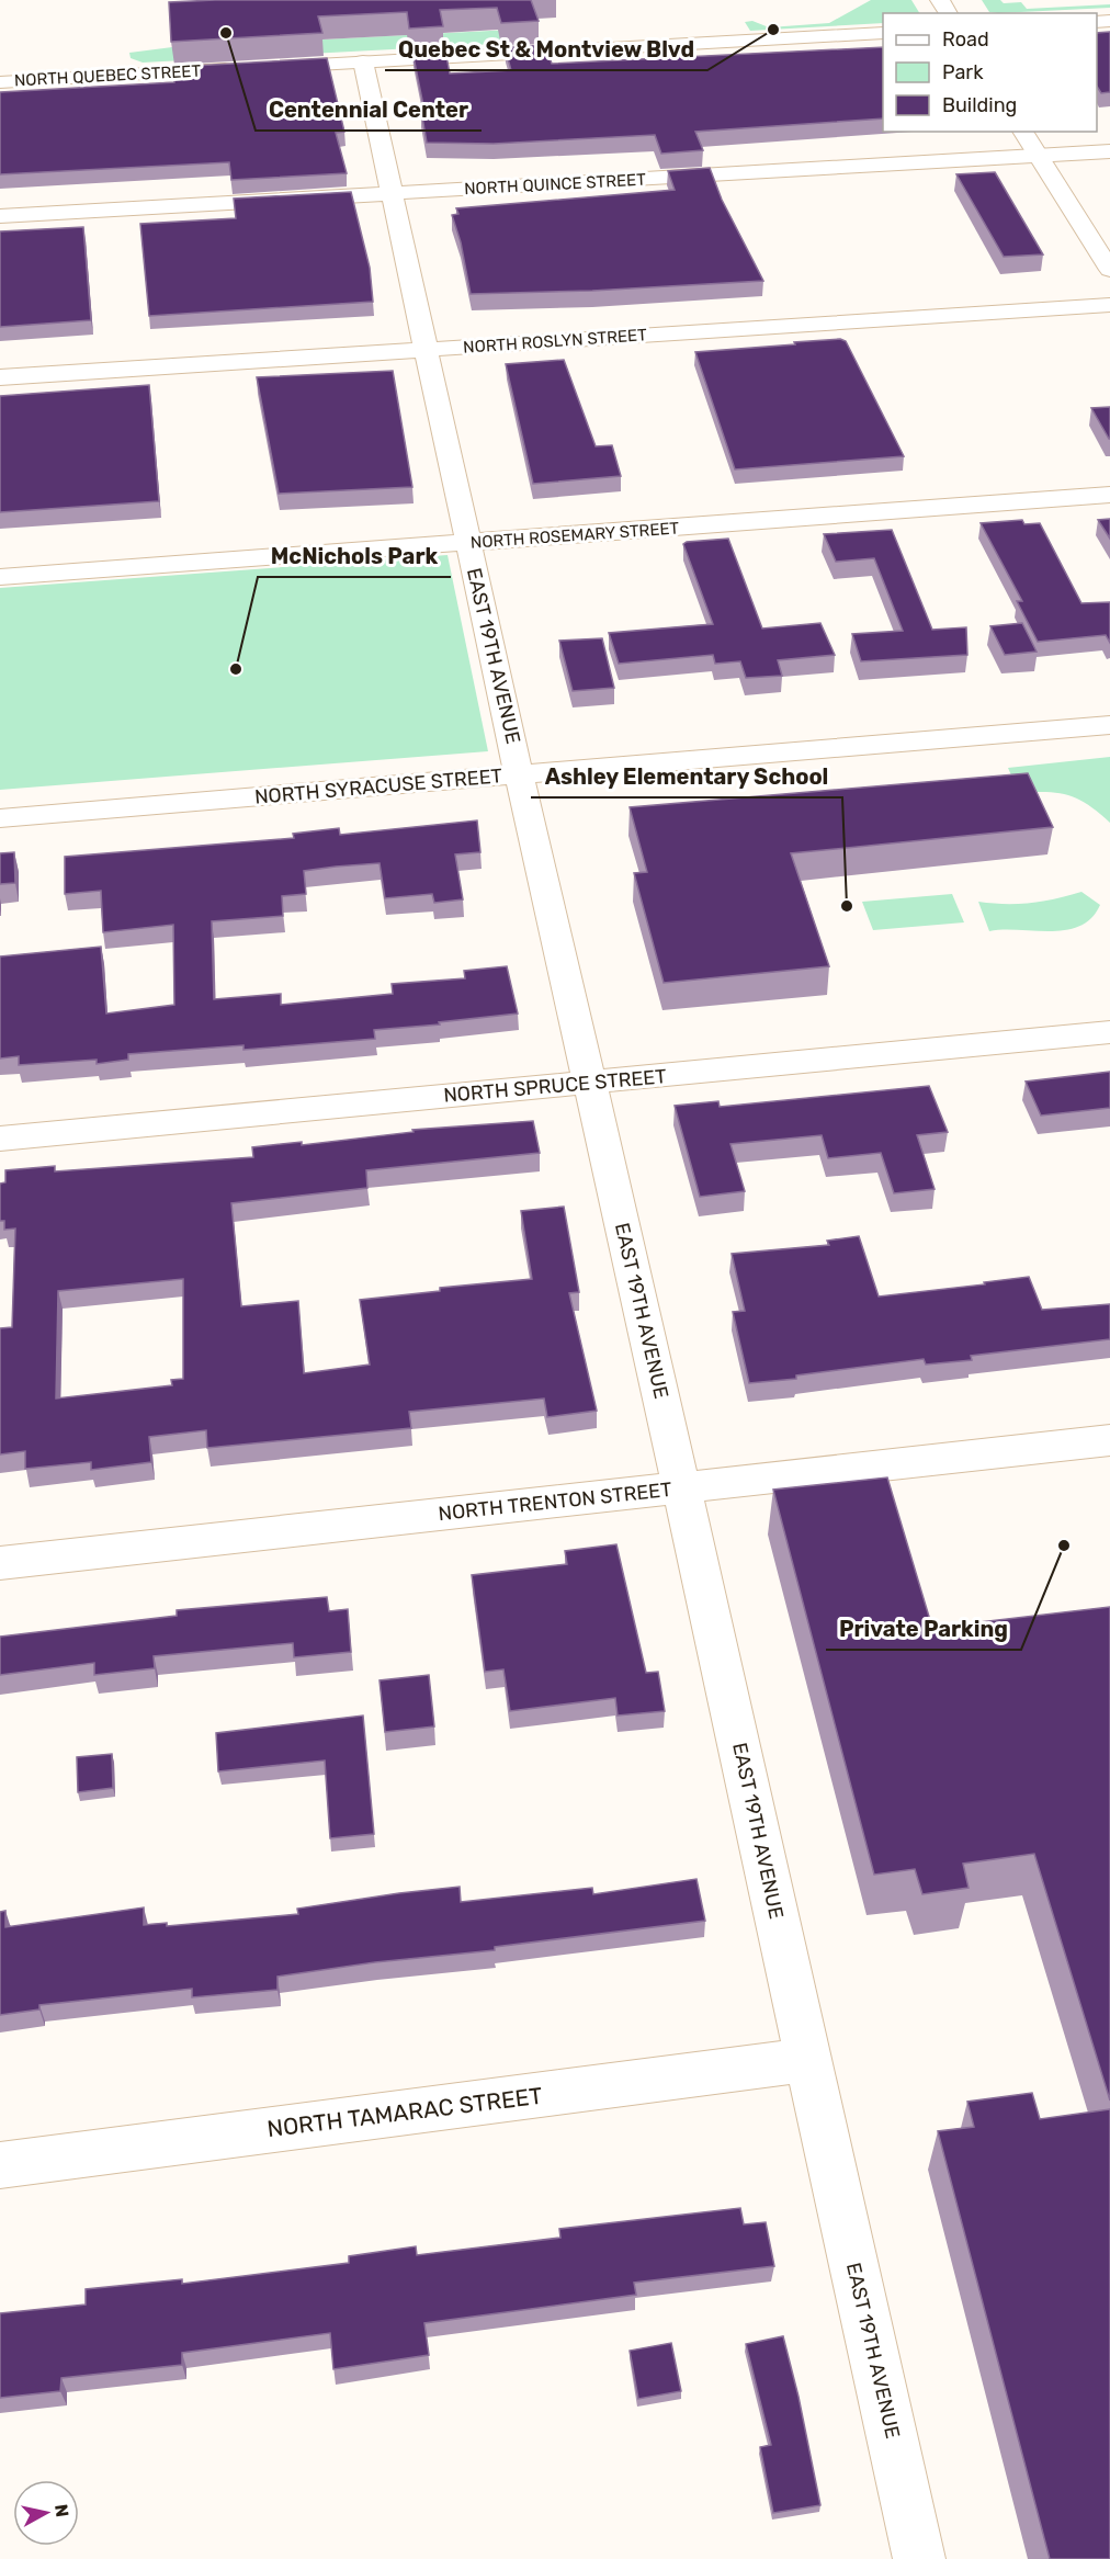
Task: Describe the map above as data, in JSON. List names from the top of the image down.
{
  "streets": {
    "street": [
      "NORTH QUEBEC STREET",
      "NORTH QUINCE STREET",
      "NORTH ROSLYN STREET",
      "NORTH ROSEMARY STREET",
      "EAST 19TH AVENUE",
      "NORTH SYRACUSE STREET",
      "NORTH SPRUCE STREET",
      "NORTH TRENTON STREET",
      "NORTH TAMARAC STREET"
    ]
  },
  "crossings": [
    ["NORTH QUINCE STREET", "EAST 19TH AVENUE"],
    ["NORTH ROSLYN STREET", "EAST 19TH AVENUE"],
    ["NORTH ROSEMARY STREET", "EAST 19TH AVENUE"],
    ["EAST 19TH AVENUE", "NORTH SYRACUSE STREET"],
    ["EAST 19TH AVENUE", "NORTH SPRUCE STREET"],
    ["EAST 19TH AVENUE", "NORTH TRENTON STREET"],
    ["EAST 19TH AVENUE", "NORTH TAMARAC STREET"]
  ],
  "places": [
    "Quebec St & Montview Blvd",
    "Centennial Center",
    "McNichols Park",
    "Ashley Elementary School",
    "Private Parking"
  ],
  "legend": ["Road", "Park", "Building"],
  "north": "right"
}
